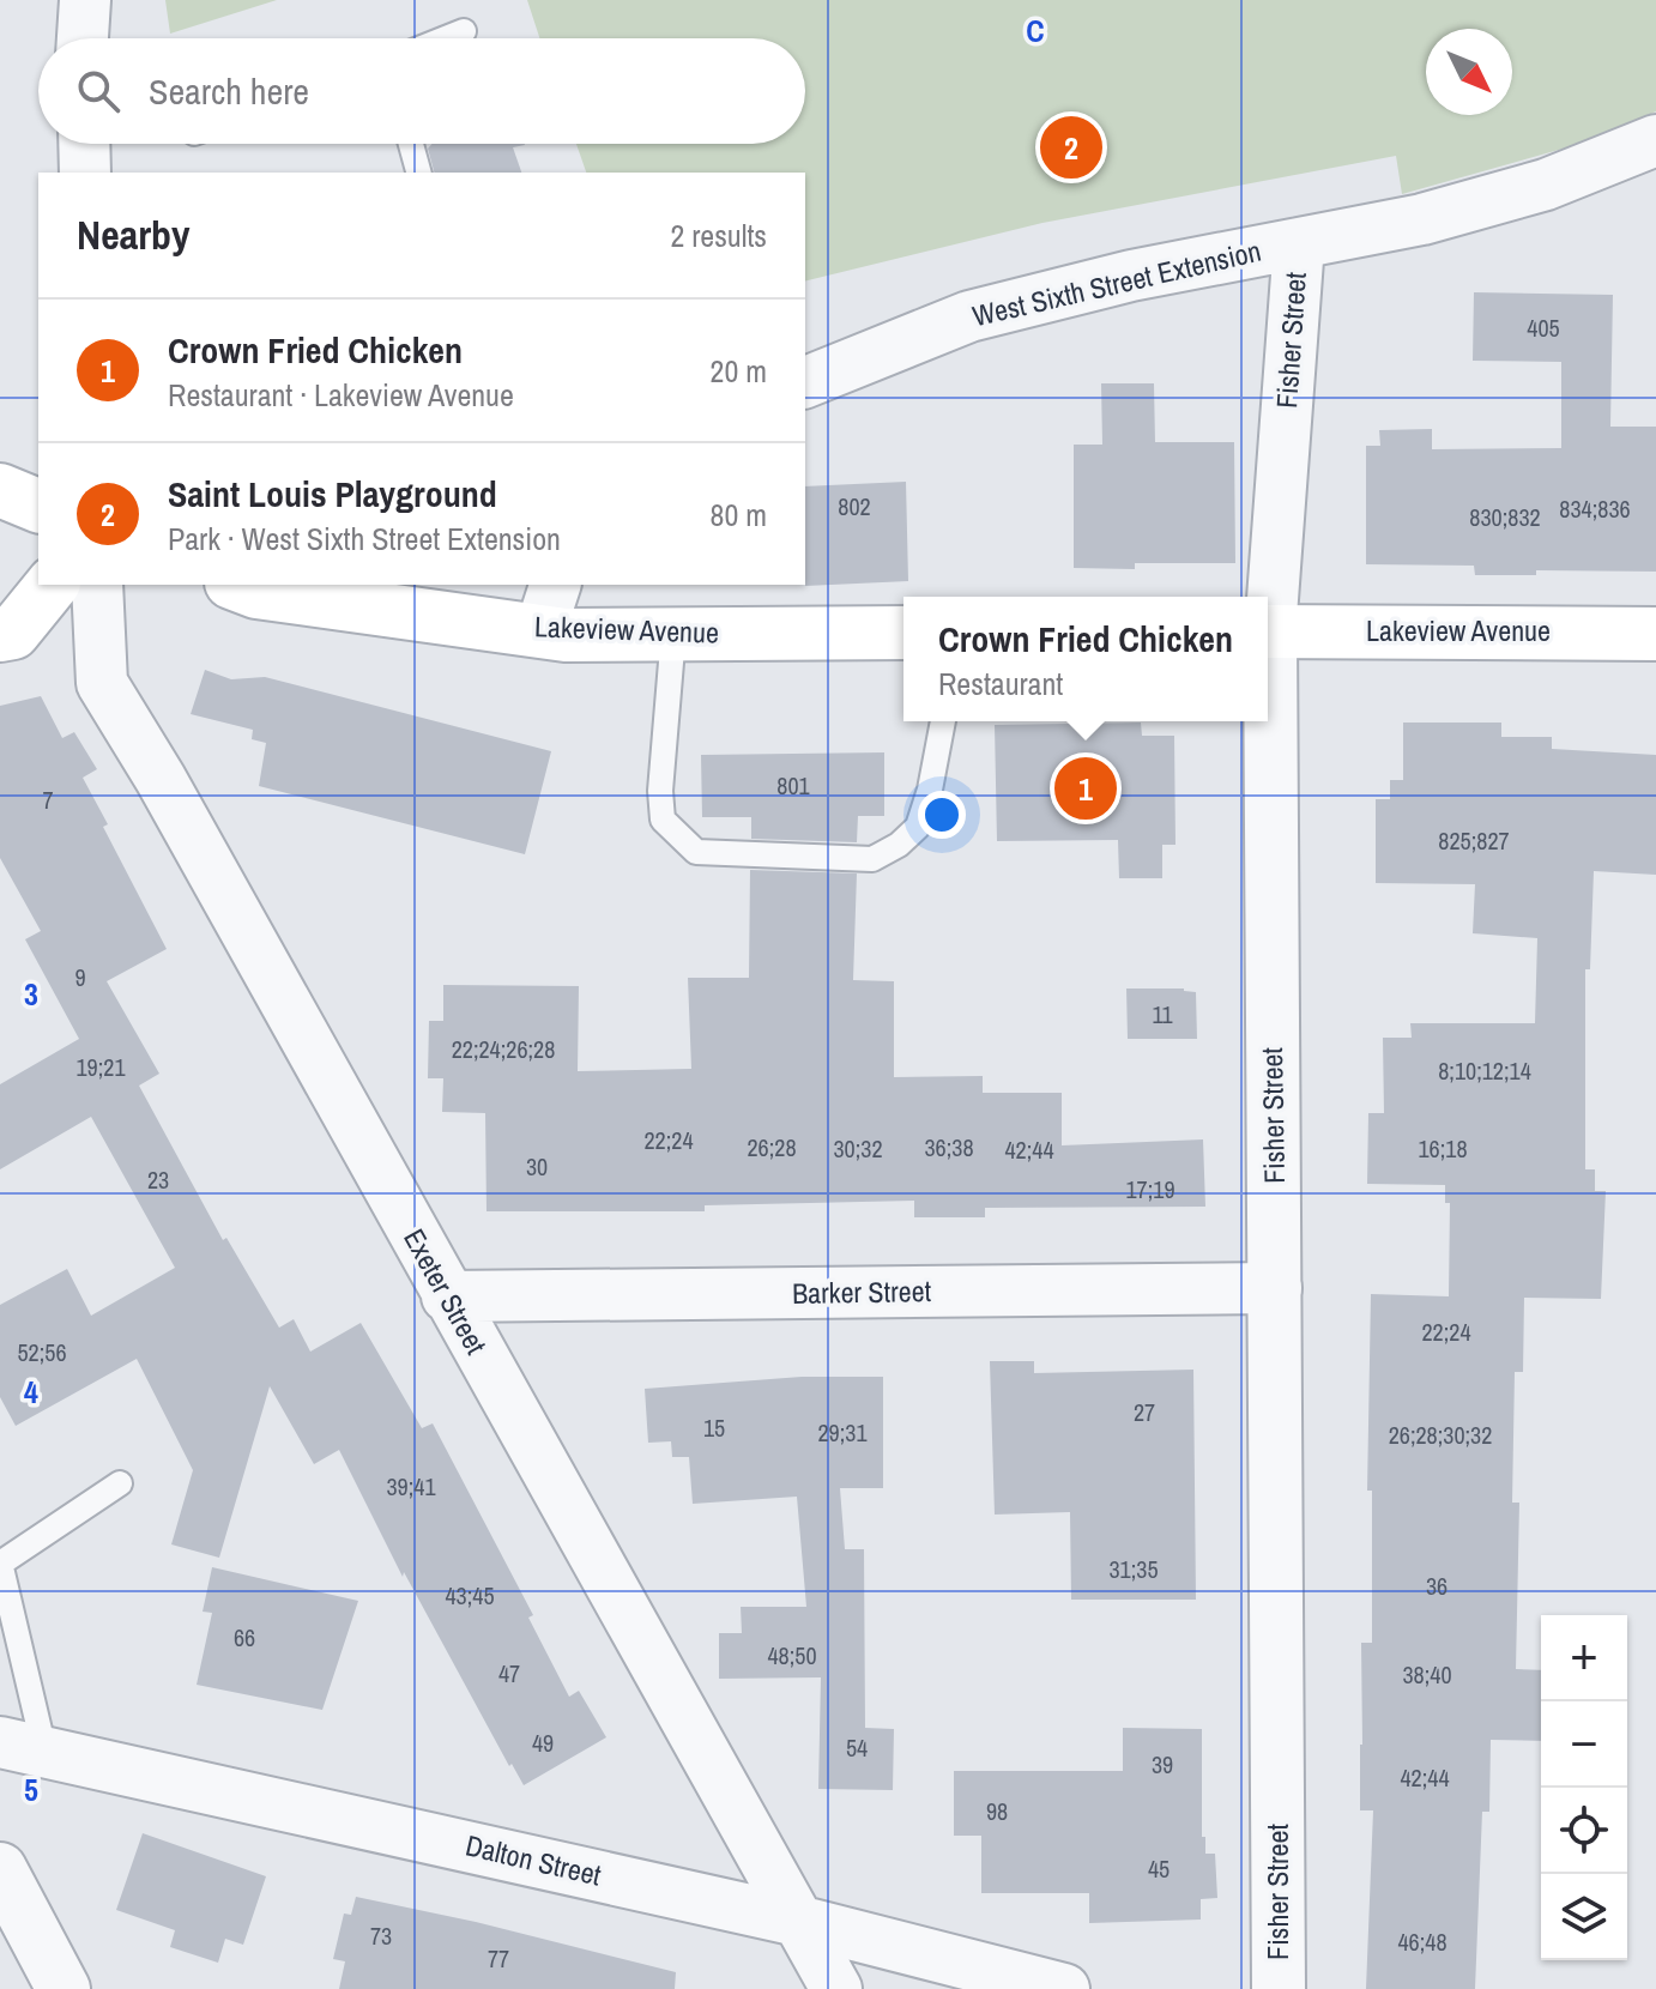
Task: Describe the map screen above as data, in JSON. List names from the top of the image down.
{
  "streets": {
    "main road": ["Lakeview Avenue"],
    "street": [
      "West Sixth Street Extension",
      "Fisher Street",
      "Exeter Street",
      "Barker Street",
      "Dalton Street"
    ]
  },
  "crossings": [
    ["West Sixth Street Extension", "Fisher Street"],
    ["Fisher Street", "Barker Street"],
    ["Exeter Street", "Barker Street"],
    ["Exeter Street", "Dalton Street"]
  ],
  "house_numbers": [
    "405",
    "802",
    "834;836",
    "830;832",
    "801",
    "7",
    "825;827",
    "9",
    "11",
    "22;24;26;28",
    "19;21",
    "8;10;12;14",
    "22;24",
    "26;28",
    "36;38",
    "30;32",
    "16;18",
    "42;44",
    "30",
    "23",
    "17;19",
    "22;24",
    "52;56",
    "27",
    "15",
    "29;31",
    "26;28;30;32",
    "39;41",
    "31;35",
    "36",
    "43;45",
    "66",
    "48;50",
    "47",
    "38;40",
    "49",
    "54",
    "39",
    "42;44",
    "98",
    "45",
    "73",
    "46;48",
    "77"
  ],
  "north": "bottom right",
  "page": {
    "search": "Search here",
    "pins": ["2", "1"],
    "heading": ["Nearby", "2 results"],
    "list": [
      {
        "mark": "1",
        "name": "Crown Fried Chicken",
        "note": "Restaurant · Lakeview Avenue",
        "value": "20 m"
      },
      {
        "mark": "2",
        "name": "Saint Louis Playground",
        "note": "Park · West Sixth Street Extension",
        "value": "80 m"
      }
    ],
    "popup": ["Crown Fried Chicken", "Restaurant"],
    "map_buttons": ["+", "−"]
  },
  "grid": {
    "columns": ["C"],
    "rows": ["3", "4", "5"]
  }
}
